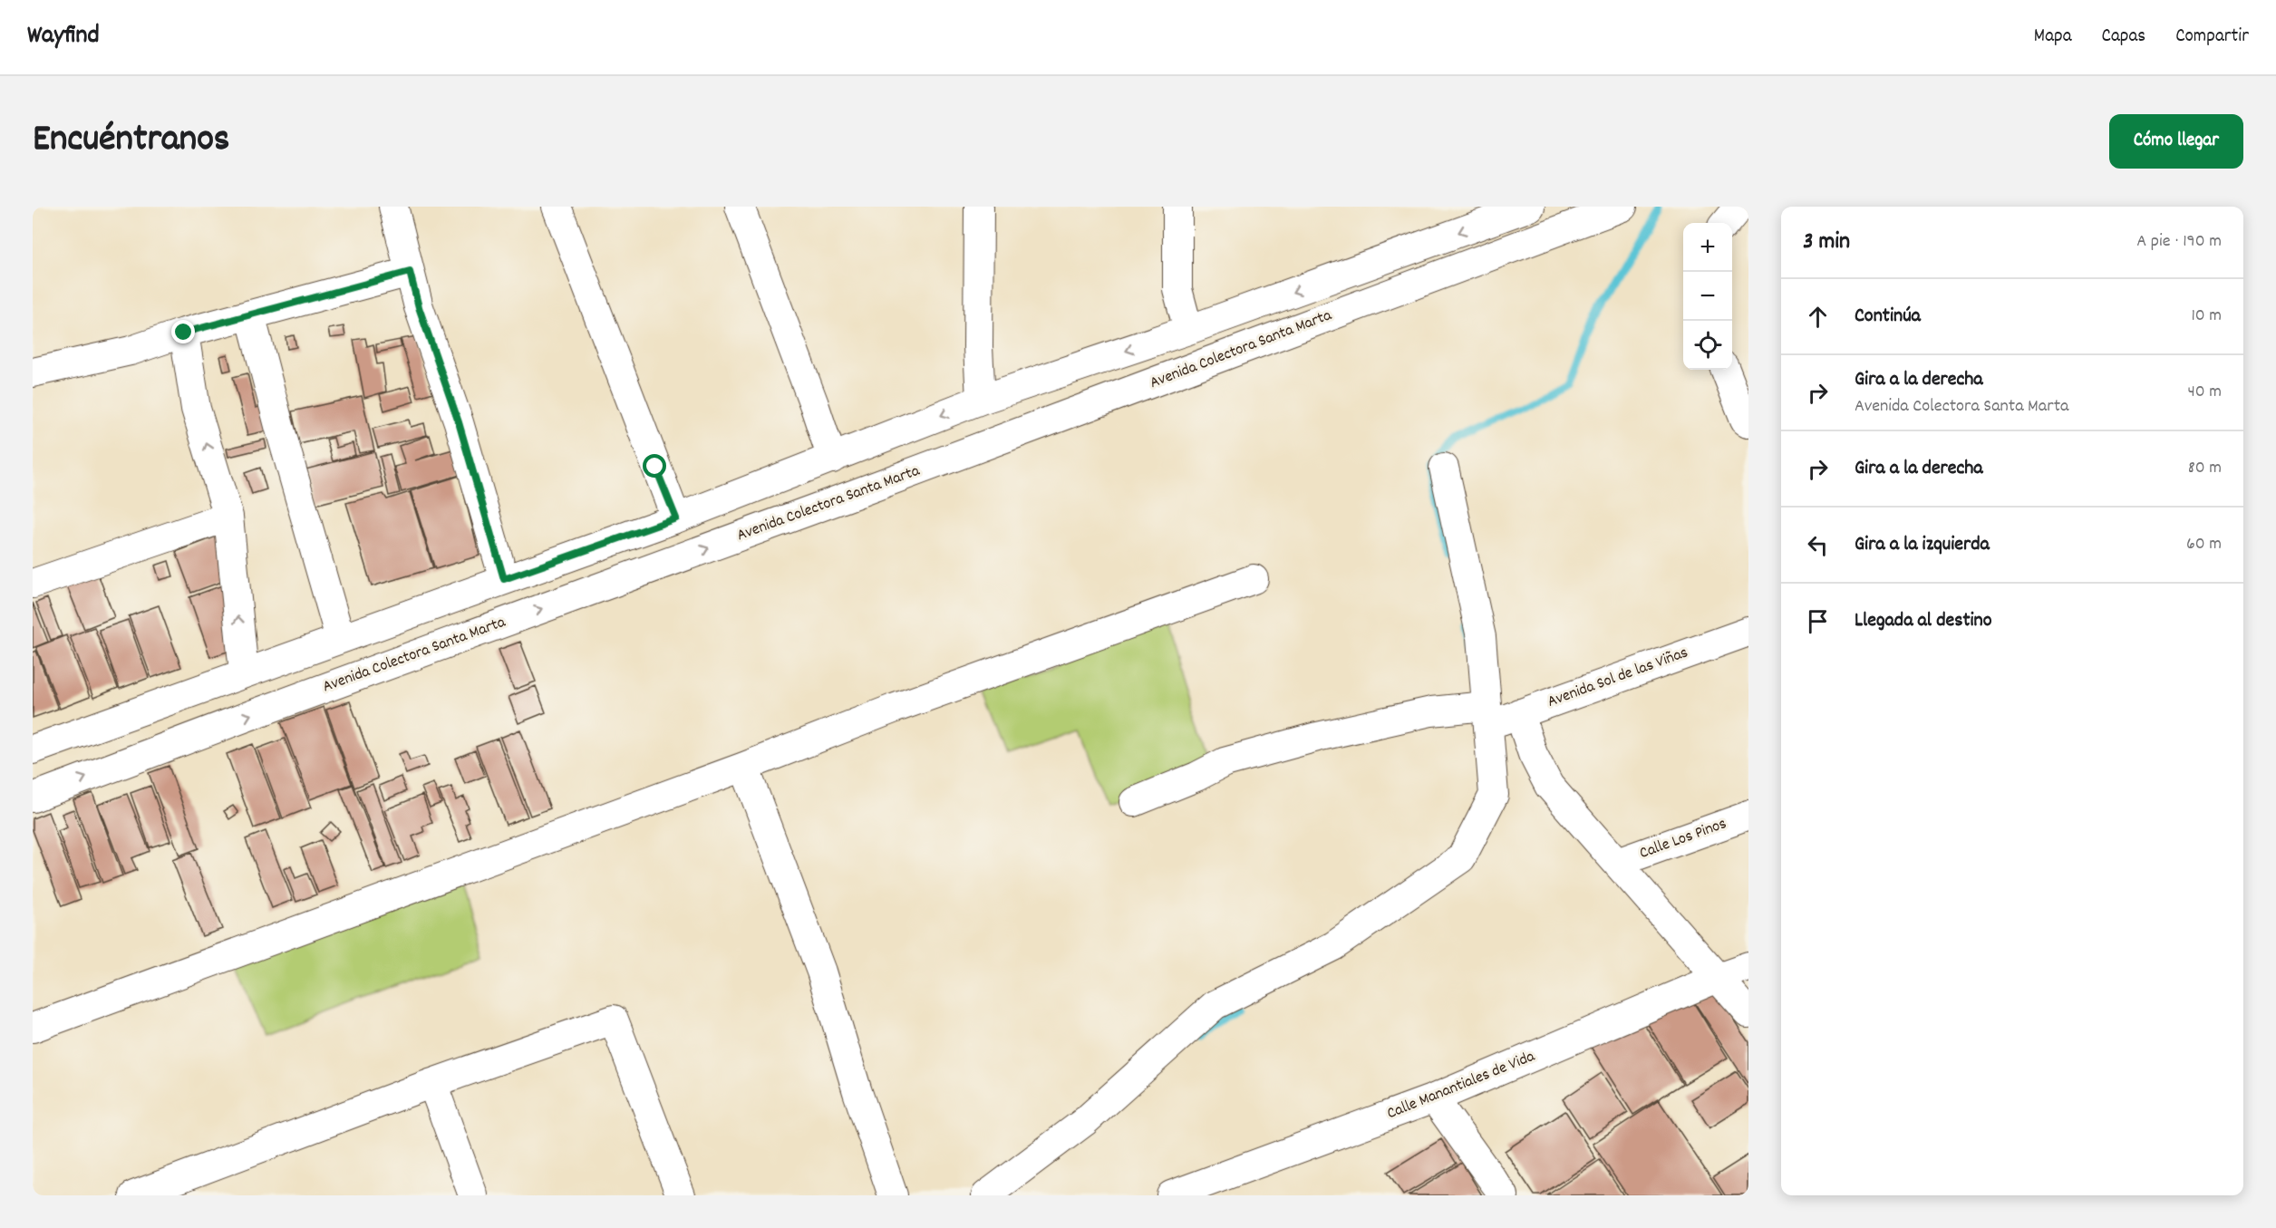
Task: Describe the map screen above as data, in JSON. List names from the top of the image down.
{
  "streets": {
    "street": [
      "Avenida Colectora Santa Marta",
      "Avenida Sol de las Viñas",
      "Calle Los Pinos",
      "Calle Manantiales de Vida"
    ]
  },
  "page": {
    "header": "Wayfind",
    "nav": ["Mapa", "Capas", "Compartir"],
    "title": "Encuéntranos",
    "buttons": "Cómo llegar",
    "heading": ["3 min", "A pie · 190 m"],
    "map_buttons": ["+", "−"],
    "list": [
      ["Continúa", "10 m"],
      ["Gira a la derecha", "Avenida Colectora Santa Marta", "40 m"],
      ["Gira a la derecha", "80 m"],
      ["Gira a la izquierda", "60 m"],
      "Llegada al destino"
    ]
  }
}
